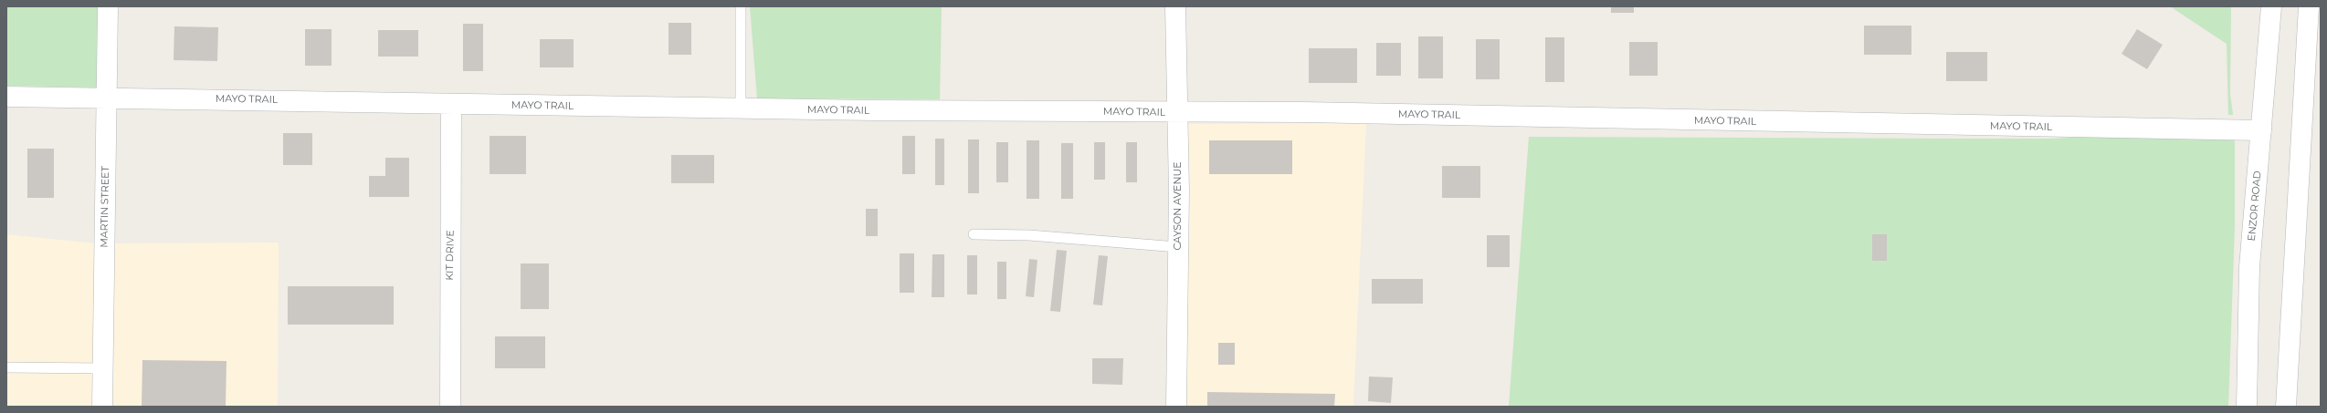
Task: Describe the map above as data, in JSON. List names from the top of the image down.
{
  "streets": {
    "street": [
      "MAYO TRAIL",
      "CAYSON AVENUE",
      "ENZOR ROAD",
      "MARTIN STREET",
      "KIT DRIVE"
    ]
  },
  "crossings": [
    ["MAYO TRAIL", "CAYSON AVENUE"],
    ["MAYO TRAIL", "ENZOR ROAD"],
    ["MAYO TRAIL", "MARTIN STREET"],
    ["MAYO TRAIL", "KIT DRIVE"]
  ]
}
